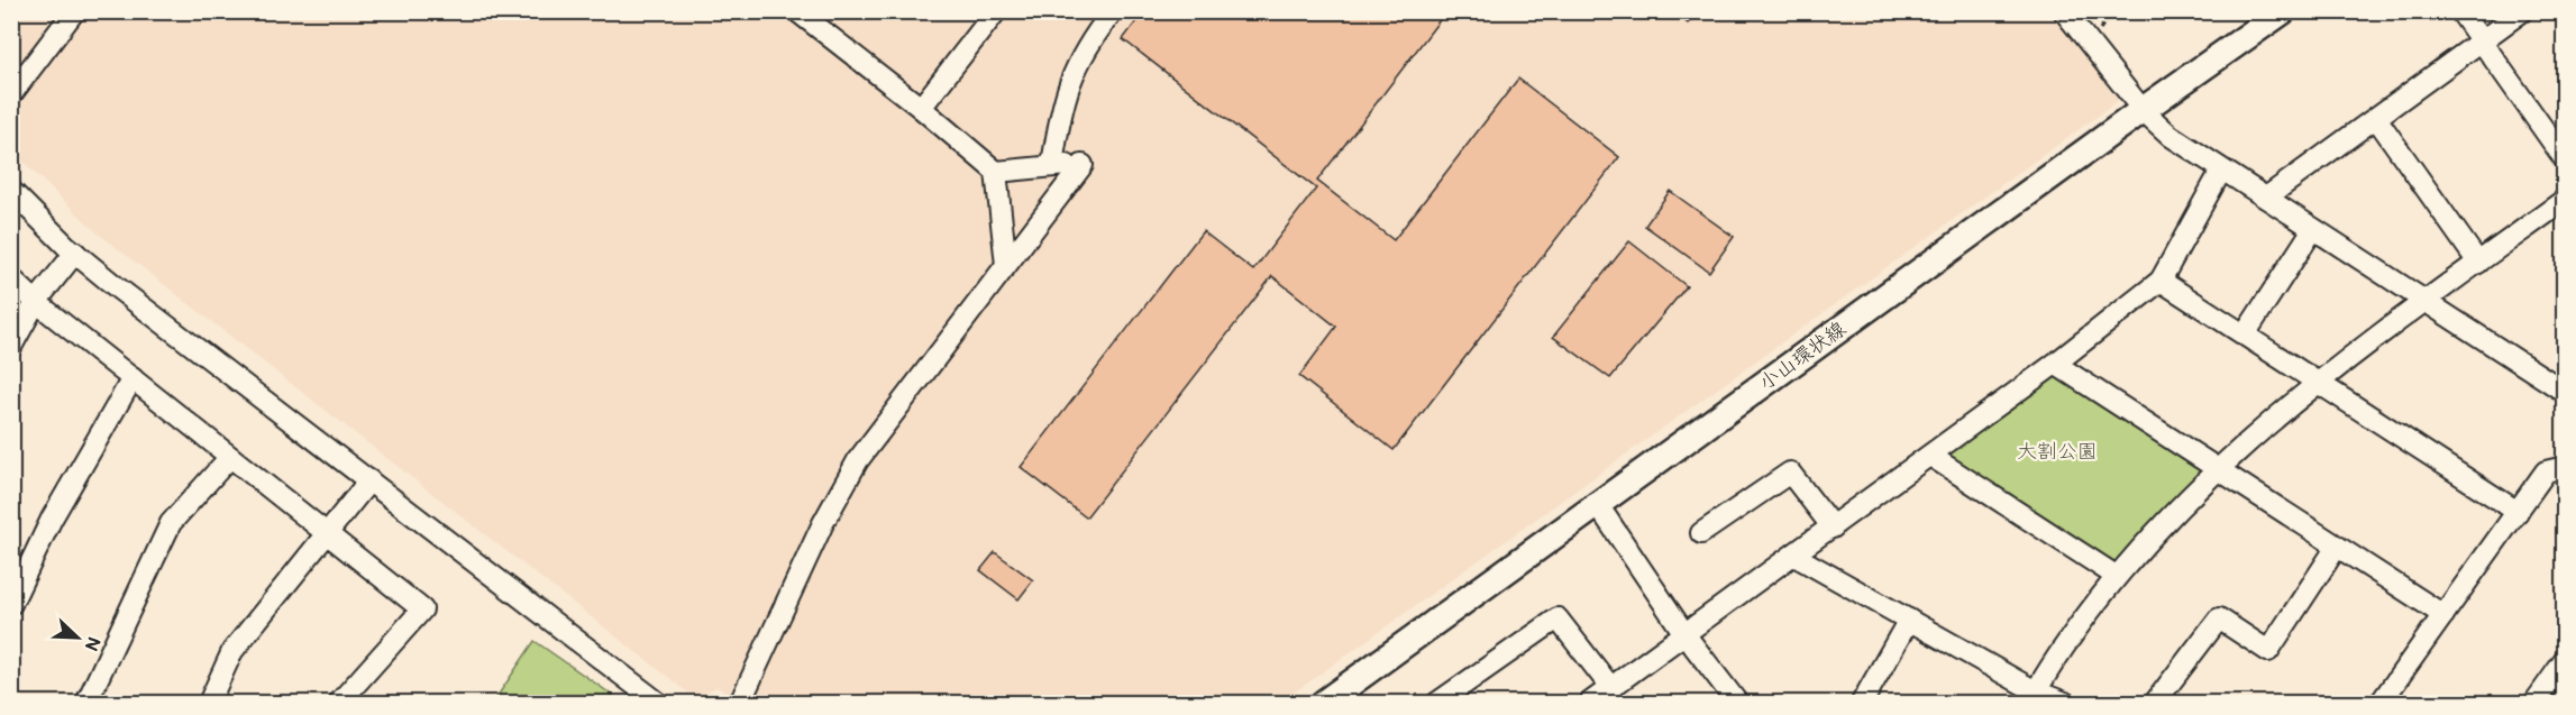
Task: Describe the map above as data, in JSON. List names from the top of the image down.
{
  "streets": {
    "main road": ["小山環状線"]
  },
  "parks": ["大割公園"],
  "north": "bottom right"
}
